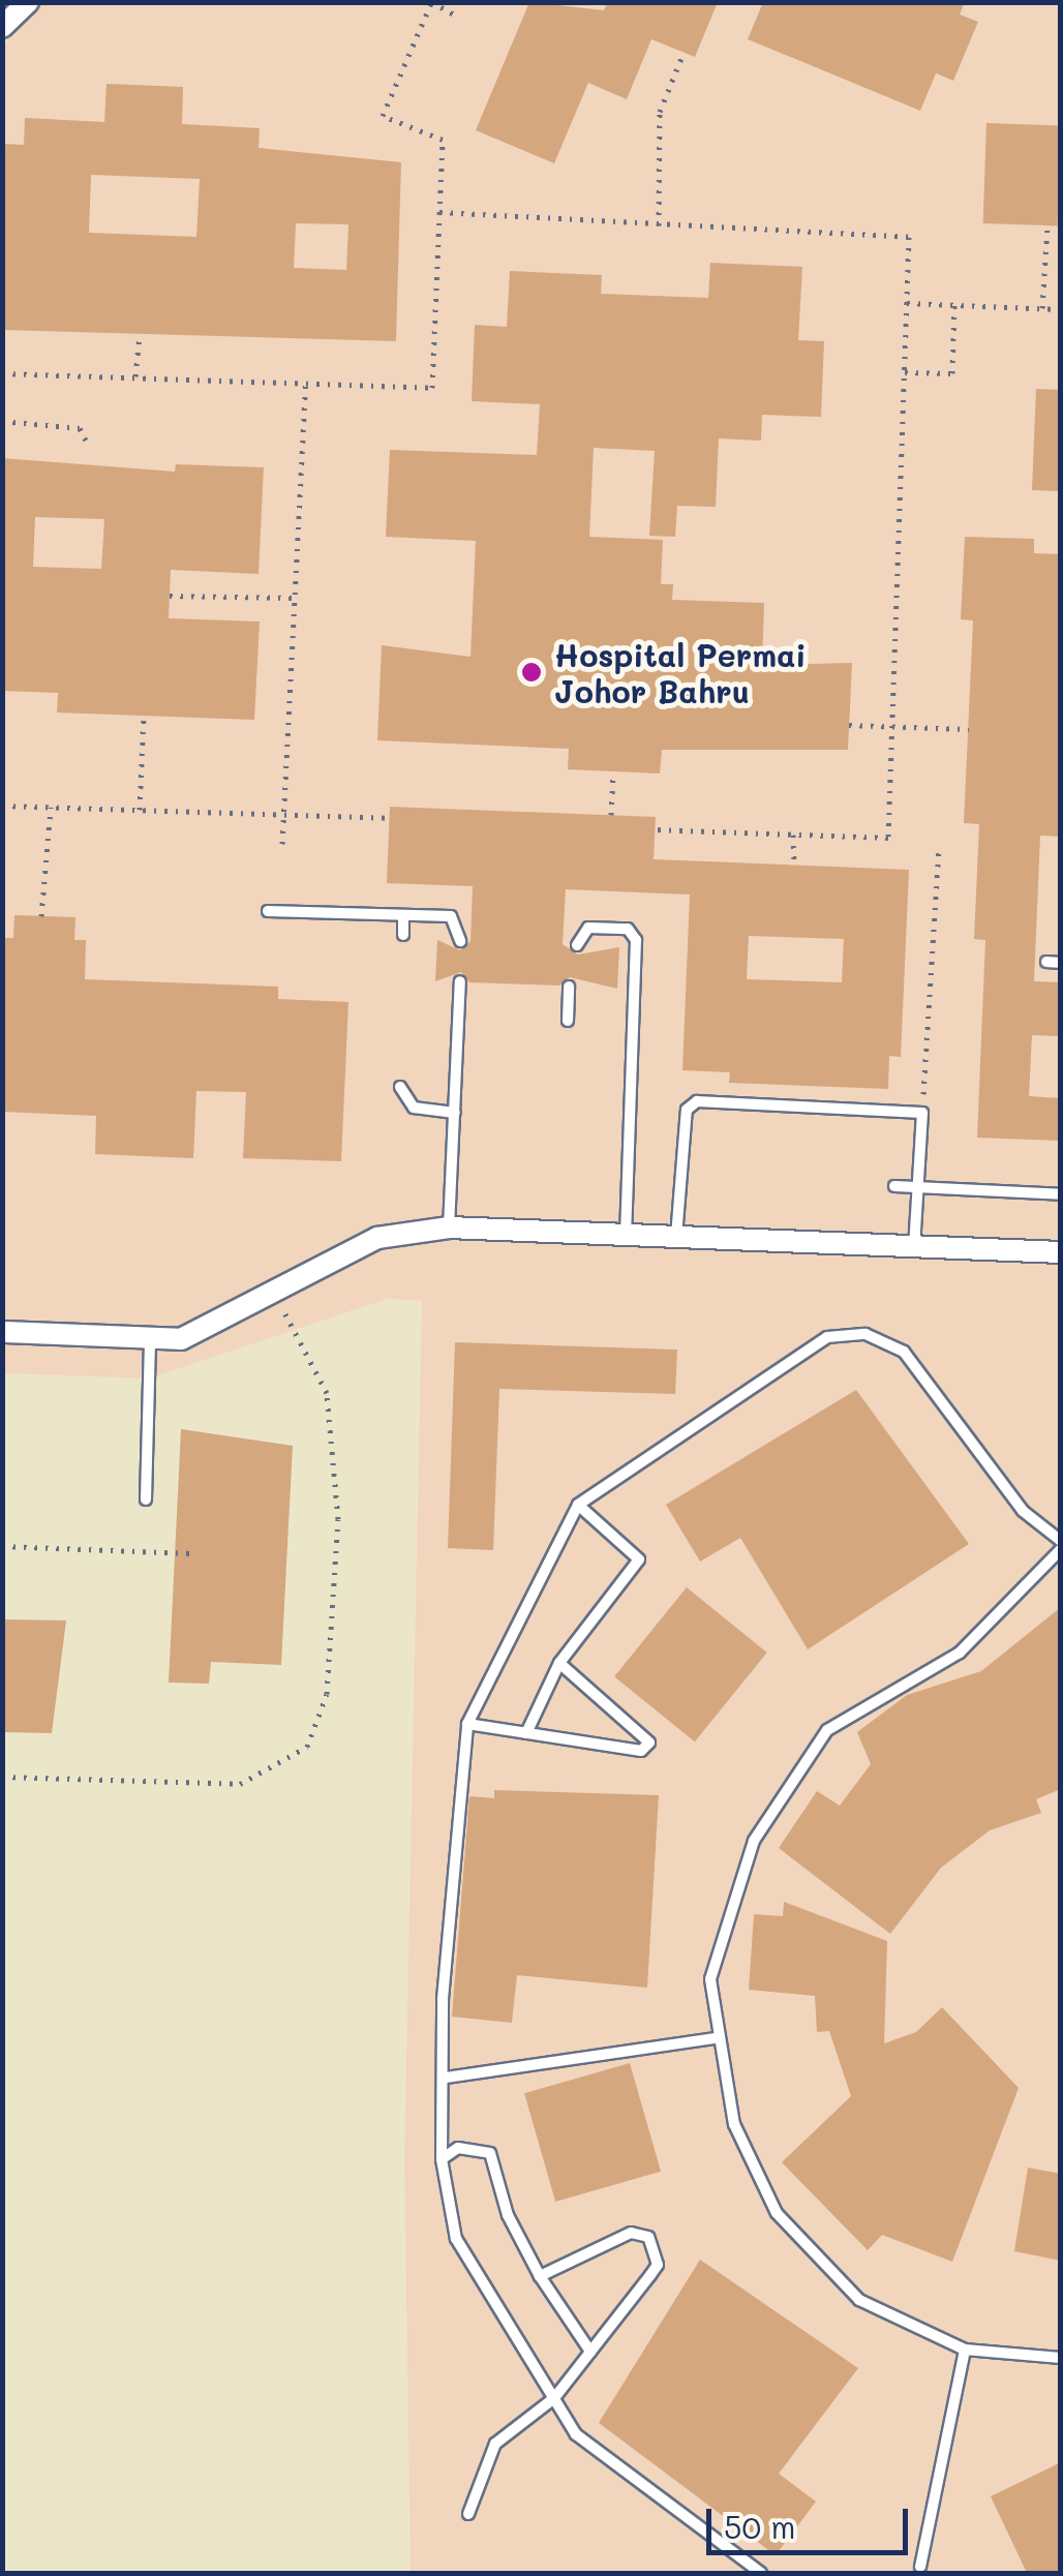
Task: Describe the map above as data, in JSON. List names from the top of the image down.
{
  "places": ["Hospital Permai Johor Bahru"],
  "scale_bar": "50 m"
}
